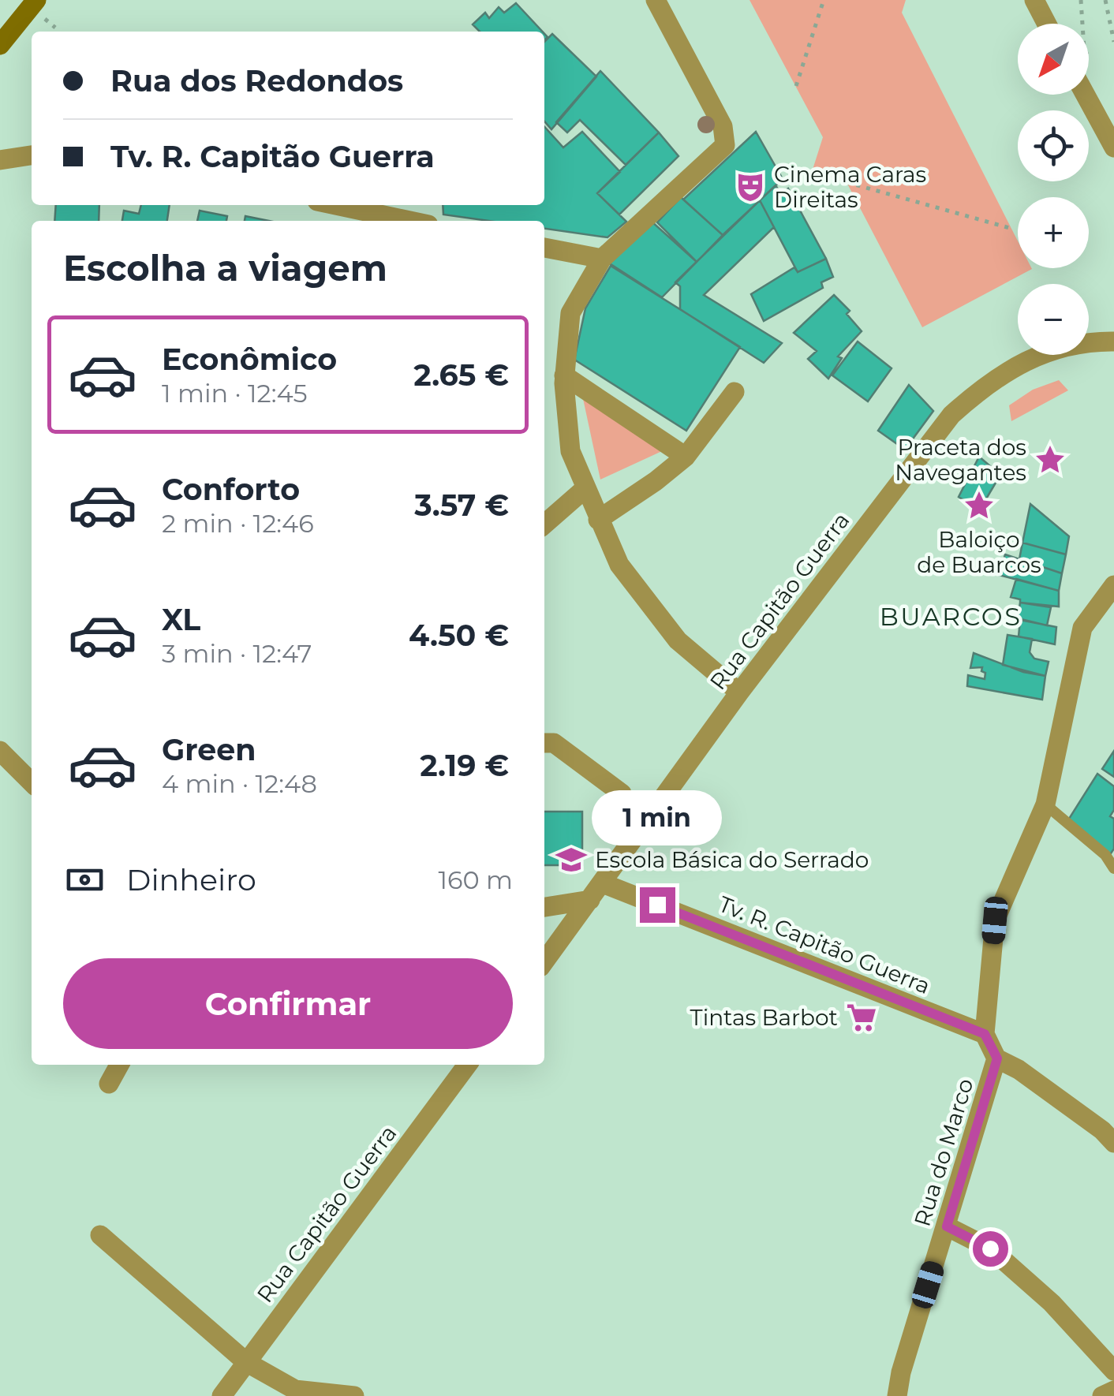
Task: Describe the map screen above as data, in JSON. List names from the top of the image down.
{
  "streets": {
    "street": ["Rua Capitão Guerra", "Tv. R. Capitão Guerra", "Rua do Marco"]
  },
  "crossings": [
    ["Rua Capitão Guerra", "Tv. R. Capitão Guerra"]
  ],
  "districts": ["BUARCOS"],
  "places": {
    "theatre": ["Cinema Caras Direitas"],
    "place": ["Praceta dos Navegantes", "Baloiço de Buarcos"],
    "school or university": ["Escola Básica do Serrado"],
    "supermarket": ["Tintas Barbot"]
  },
  "north": "bottom left",
  "page": {
    "map_buttons": ["+", "−"],
    "banner": ["Rua dos Redondos", "Tv. R. Capitão Guerra"],
    "heading": "Escolha a viagem",
    "list": [
      {
        "name": "Econômico",
        "note": "1 min · 12:45",
        "value": "2.65 €"
      },
      {
        "name": "Conforto",
        "note": "2 min · 12:46",
        "value": "3.57 €"
      },
      {
        "name": "XL",
        "note": "3 min · 12:47",
        "value": "4.50 €"
      },
      {
        "name": "Green",
        "note": "4 min · 12:48",
        "value": "2.19 €"
      }
    ],
    "bubble": "1 min",
    "pay": ["Dinheiro", "160 m"],
    "buttons": "Confirmar"
  }
}
